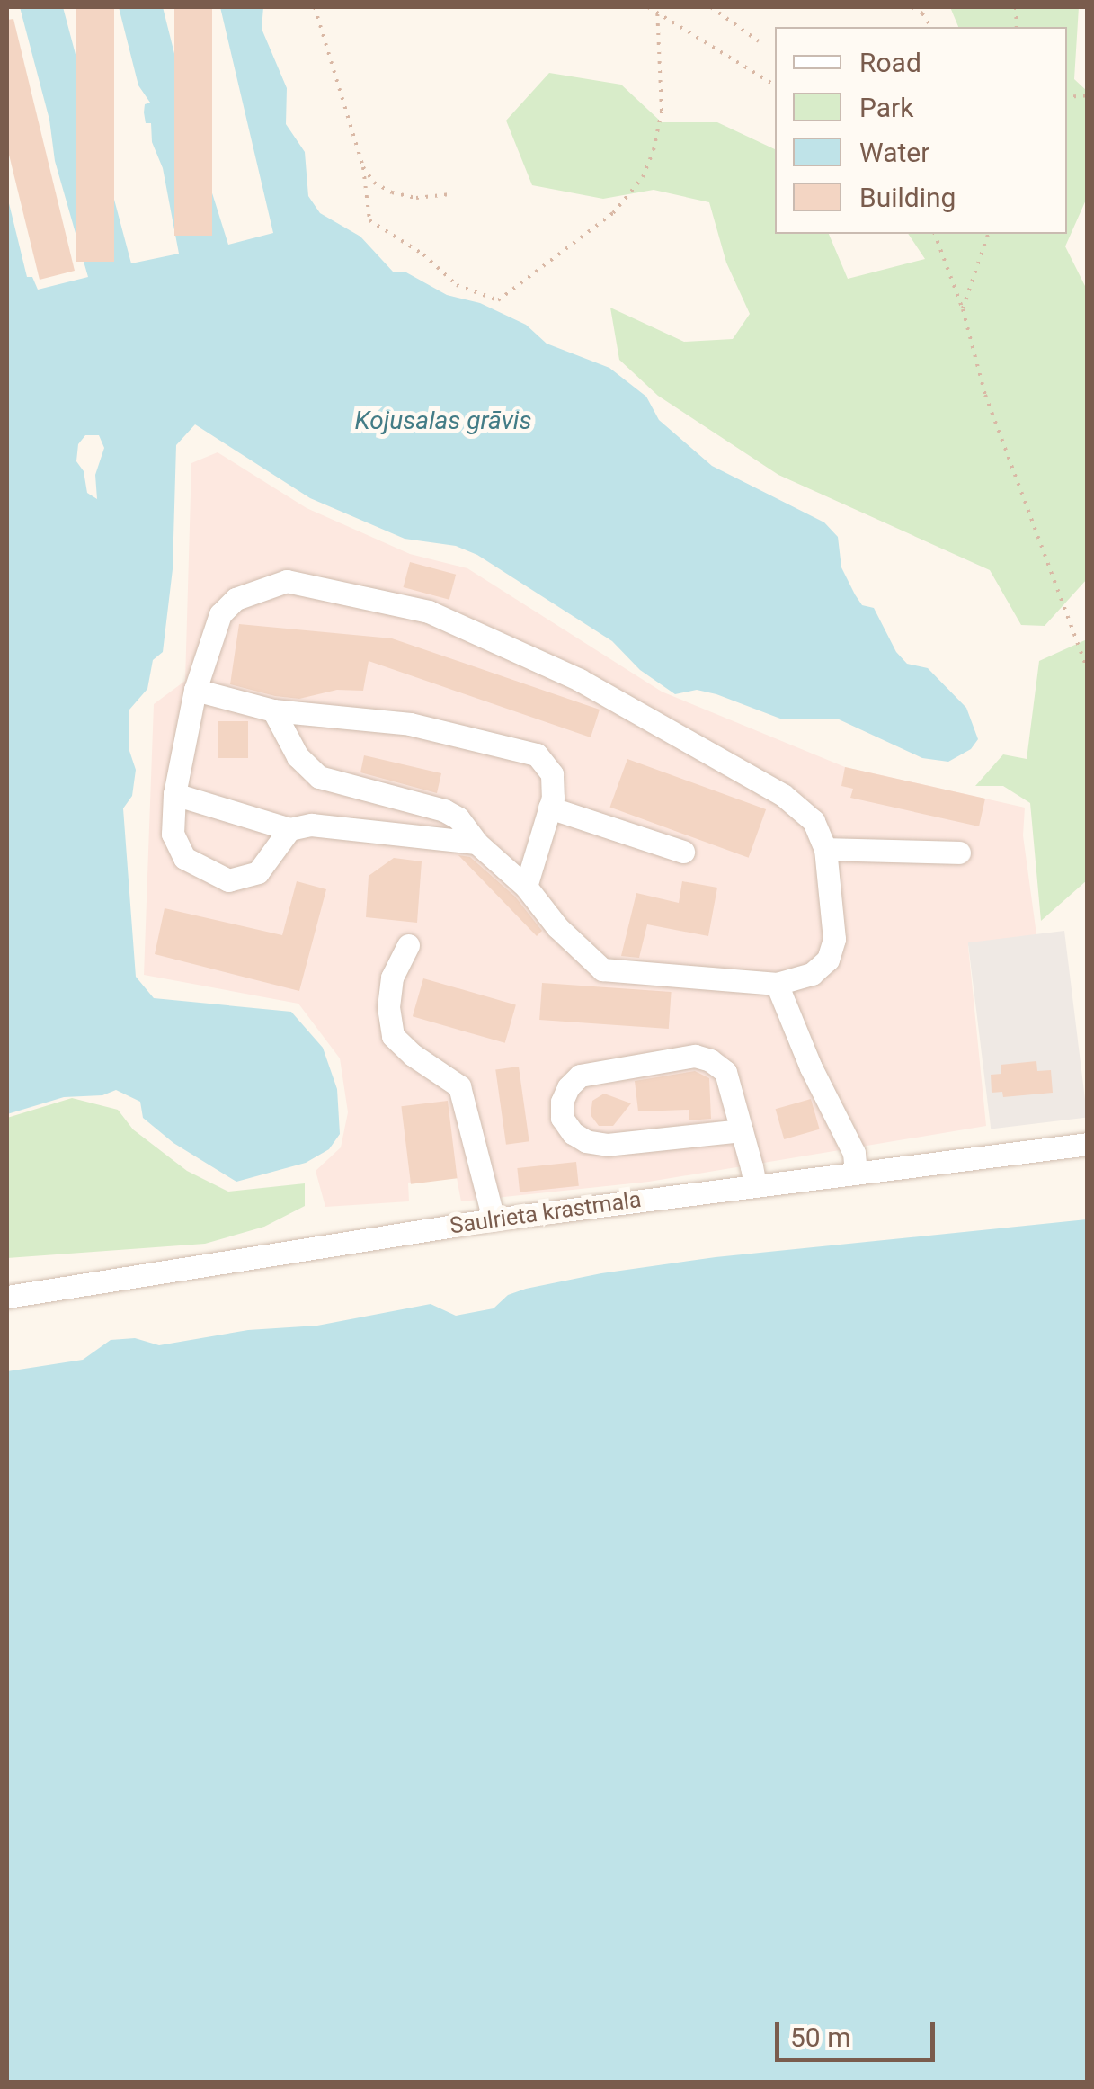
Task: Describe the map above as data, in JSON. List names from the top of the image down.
{
  "streets": {
    "street": ["Saulrieta krastmala"]
  },
  "water": ["Kojusalas grāvis"],
  "legend": [
    "Road",
    "Park",
    "Water",
    "Building"
  ],
  "scale_bar": "50 m"
}
